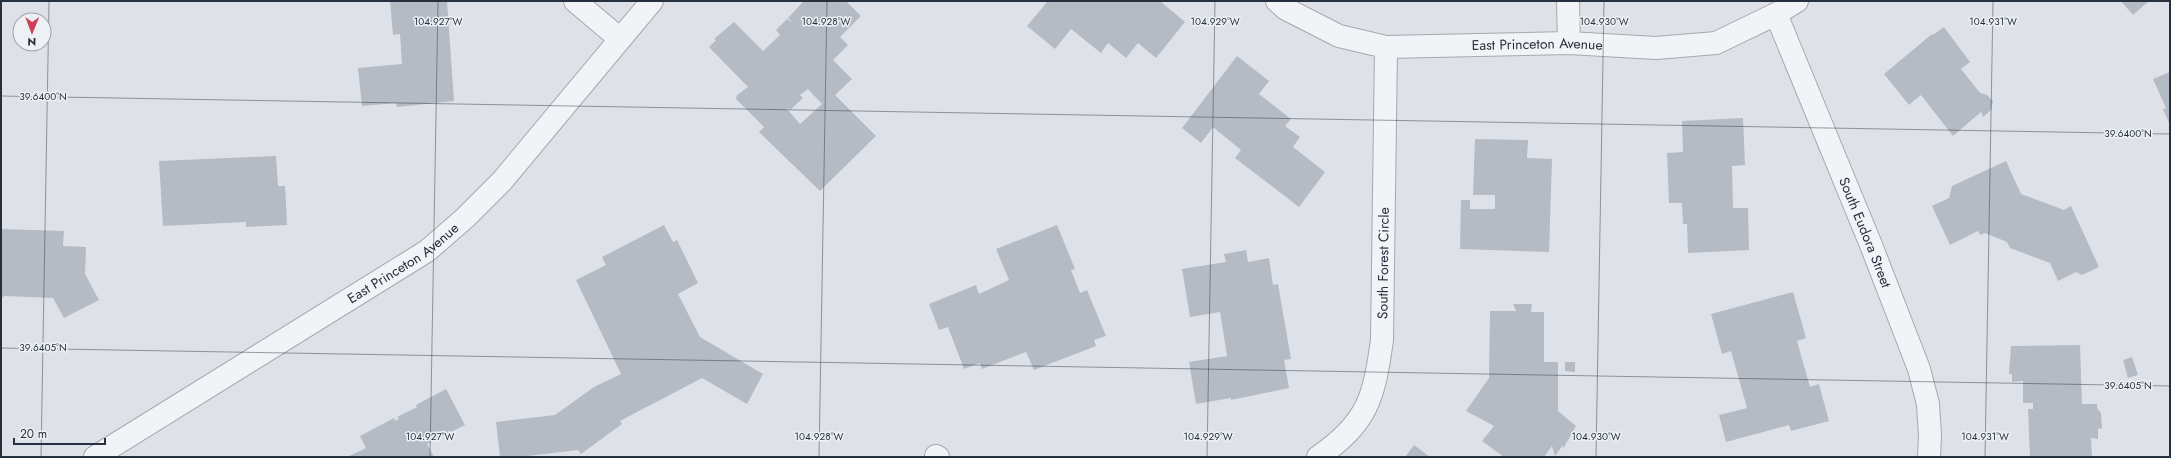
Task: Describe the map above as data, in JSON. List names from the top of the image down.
{
  "streets": {
    "street": ["East Princeton Avenue", "South Eudora Street", "South Forest Circle"]
  },
  "crossings": [
    ["East Princeton Avenue", "South Eudora Street"],
    ["East Princeton Avenue", "South Forest Circle"]
  ],
  "scale_bar": "20 m",
  "north": "bottom",
  "coordinates": [
    "104.927°W",
    "104.928°W",
    "104.929°W",
    "104.930°W",
    "104.931°W",
    "39.6400°N",
    "39.6405°N"
  ]
}
